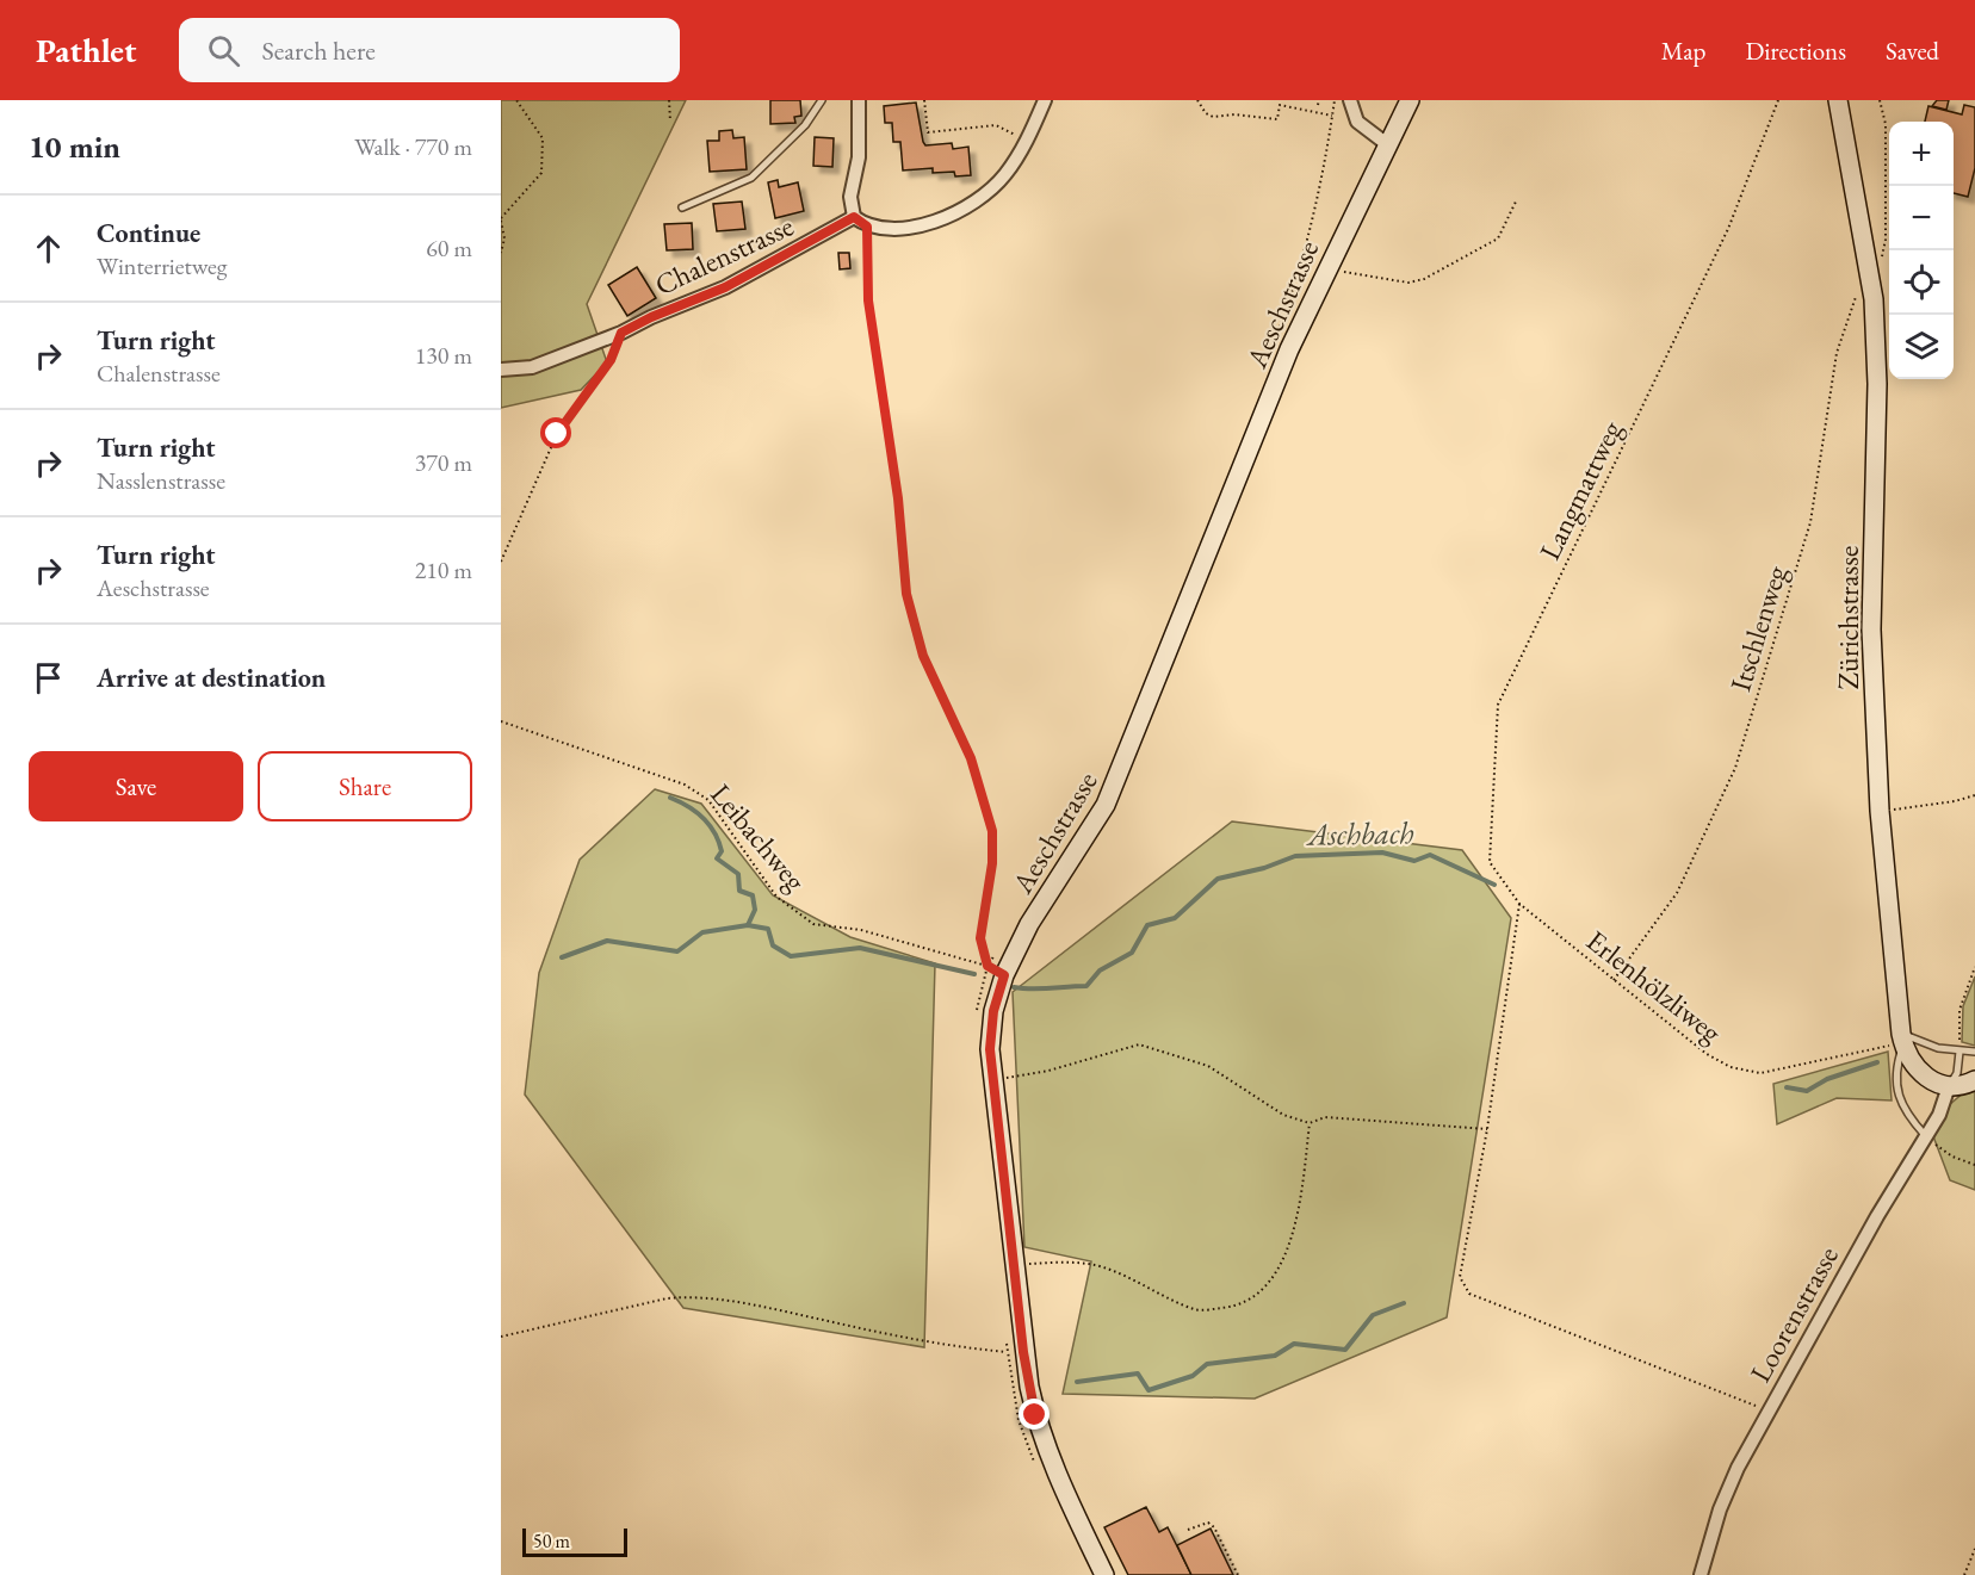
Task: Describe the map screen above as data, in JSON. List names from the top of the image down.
{
  "streets": {
    "main road": ["Aeschstrasse", "Zürichstrasse"],
    "street": ["Chalenstrasse", "Loorenstrasse"],
    "path": [
      "Langmattweg",
      "Itschlenweg",
      "Leibachweg",
      "Erlenhölzliweg"
    ]
  },
  "crossings": [
    ["Aeschstrasse", "Leibachweg"],
    ["Langmattweg", "Erlenhölzliweg"],
    ["Zürichstrasse", "Erlenhölzliweg"],
    ["Zürichstrasse", "Loorenstrasse"],
    ["Itschlenweg", "Erlenhölzliweg"]
  ],
  "water": ["Aschbach"],
  "scale_bar": "50 m",
  "page": {
    "header": "Pathlet",
    "search": "Search here",
    "nav": ["Map", "Directions", "Saved"],
    "heading": ["10 min", "Walk · 770 m"],
    "map_buttons": ["+", "−"],
    "list": [
      ["Continue", "Winterrietweg", "60 m"],
      ["Turn right", "Chalenstrasse", "130 m"],
      ["Turn right", "Nasslenstrasse", "370 m"],
      ["Turn right", "Aeschstrasse", "210 m"],
      "Arrive at destination"
    ],
    "buttons": ["Save", "Share"],
    "scale": "50 m"
  }
}
